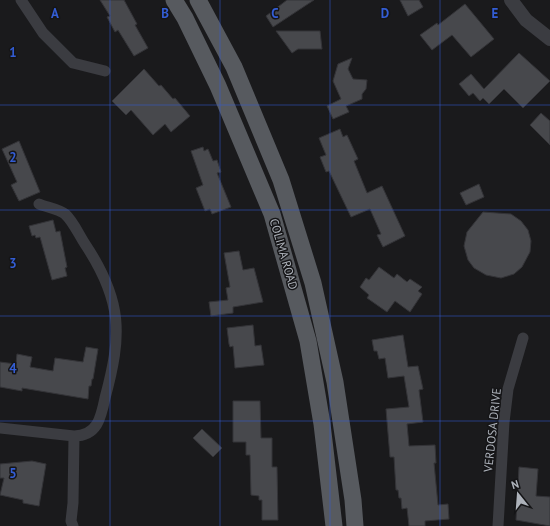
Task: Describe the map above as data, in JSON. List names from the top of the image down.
{
  "streets": {
    "main road": ["COLIMA ROAD"],
    "street": ["VERDOSA DRIVE"]
  },
  "north": "top",
  "grid": {
    "columns": [
      "A",
      "B",
      "C",
      "D",
      "E"
    ],
    "rows": [
      "1",
      "2",
      "3",
      "4",
      "5"
    ]
  }
}
